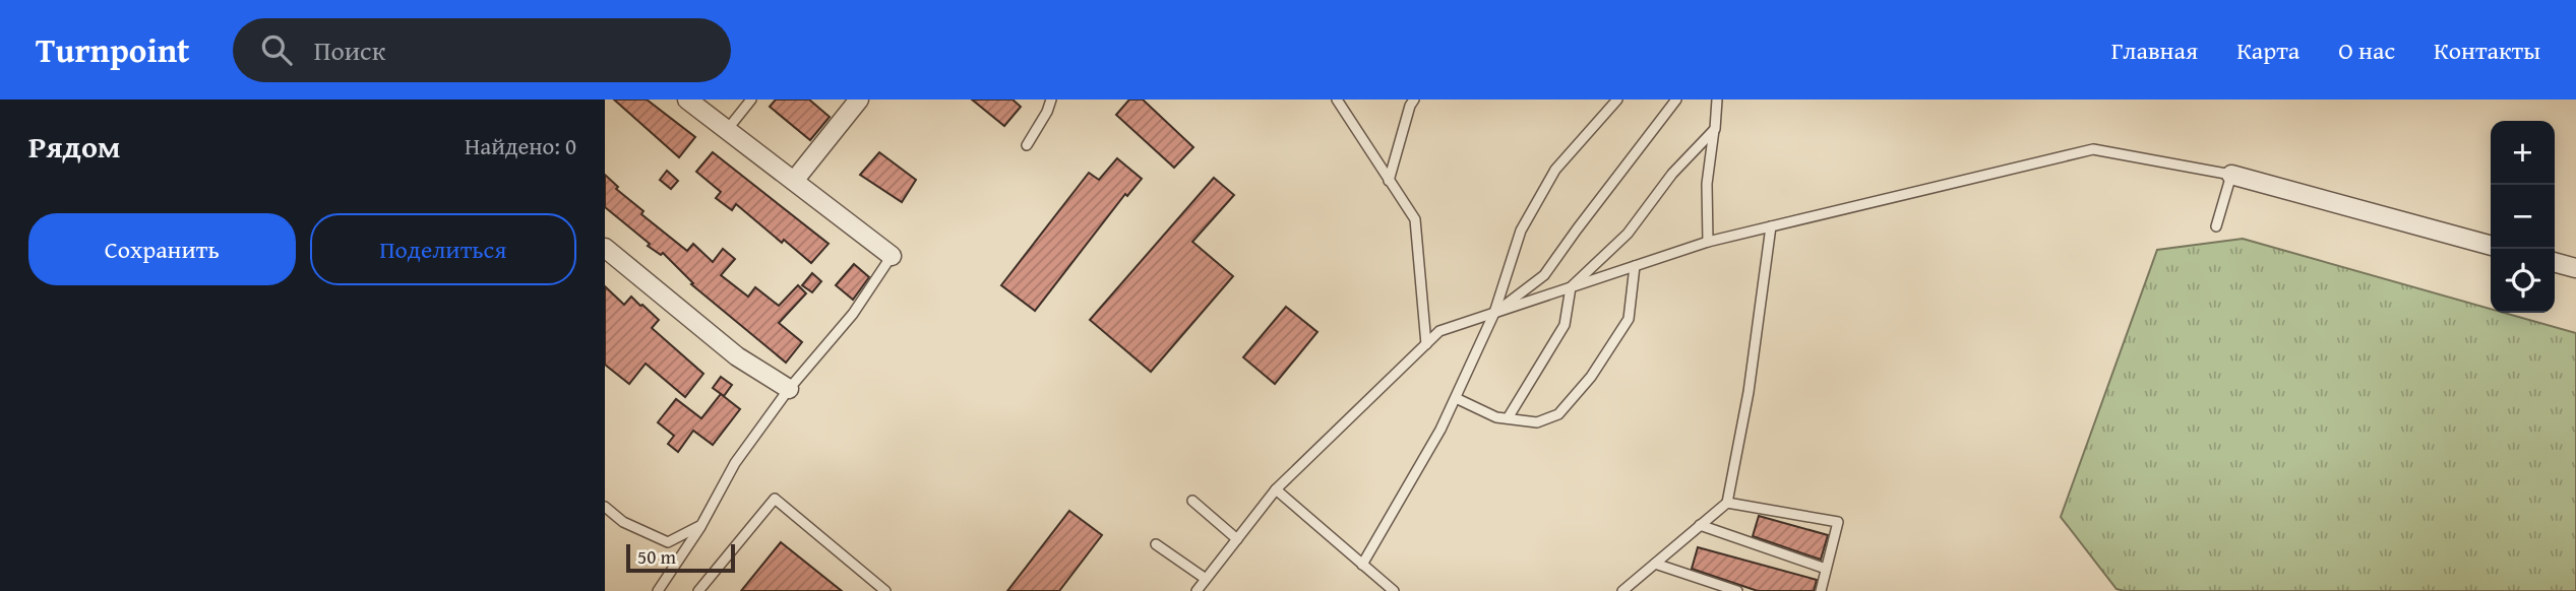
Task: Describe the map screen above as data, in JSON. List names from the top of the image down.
{
  "scale_bar": "50 m",
  "page": {
    "header": "Turnpoint",
    "search": "Поиск",
    "nav": [
      "Главная",
      "Карта",
      "О нас",
      "Контакты"
    ],
    "heading": ["Рядом", "Найдено: 0"],
    "map_buttons": ["+", "−"],
    "buttons": ["Сохранить", "Поделиться"],
    "scale": "50 m"
  }
}
